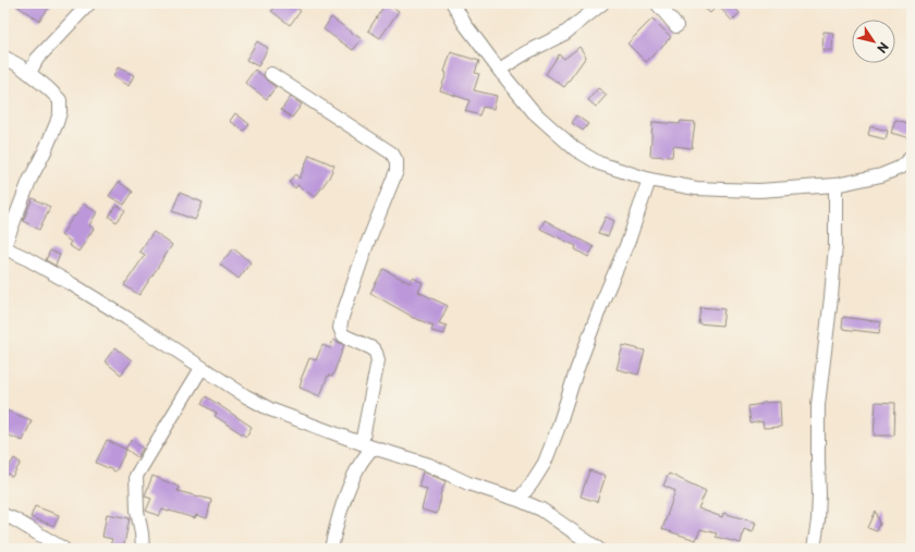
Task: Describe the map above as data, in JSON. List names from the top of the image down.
{
  "north": "bottom right"
}
